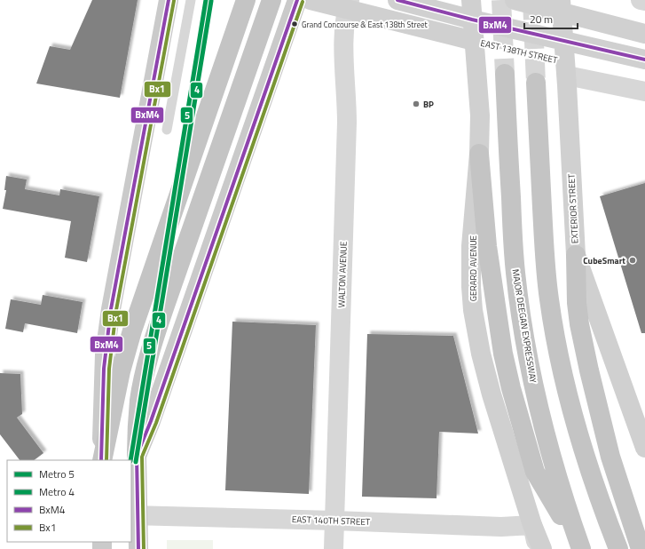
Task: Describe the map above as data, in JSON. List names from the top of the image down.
{
  "streets": {
    "highway": ["MAJOR DEEGAN EXPRESSWAY"],
    "main road": ["EXTERIOR STREET", "GERARD AVENUE"],
    "street": ["WALTON AVENUE", "EAST 140TH STREET"],
    "path": ["EAST 138TH STREET"]
  },
  "crossings": [
    ["EAST 138TH STREET", "EXTERIOR STREET"],
    ["EAST 138TH STREET", "GERARD AVENUE"],
    ["GERARD AVENUE", "EAST 140TH STREET"],
    ["WALTON AVENUE", "EAST 140TH STREET"]
  ],
  "places": ["Grand Concourse & East 138th Street", "BP", "CubeSmart"],
  "lines": [
    "metro line 5",
    "transit line BxM4",
    "metro line 4",
    "transit line Bx1"
  ],
  "legend": [
    "Metro 5",
    "Metro 4",
    "BxM4",
    "Bx1"
  ],
  "scale_bar": "20 m"
}
